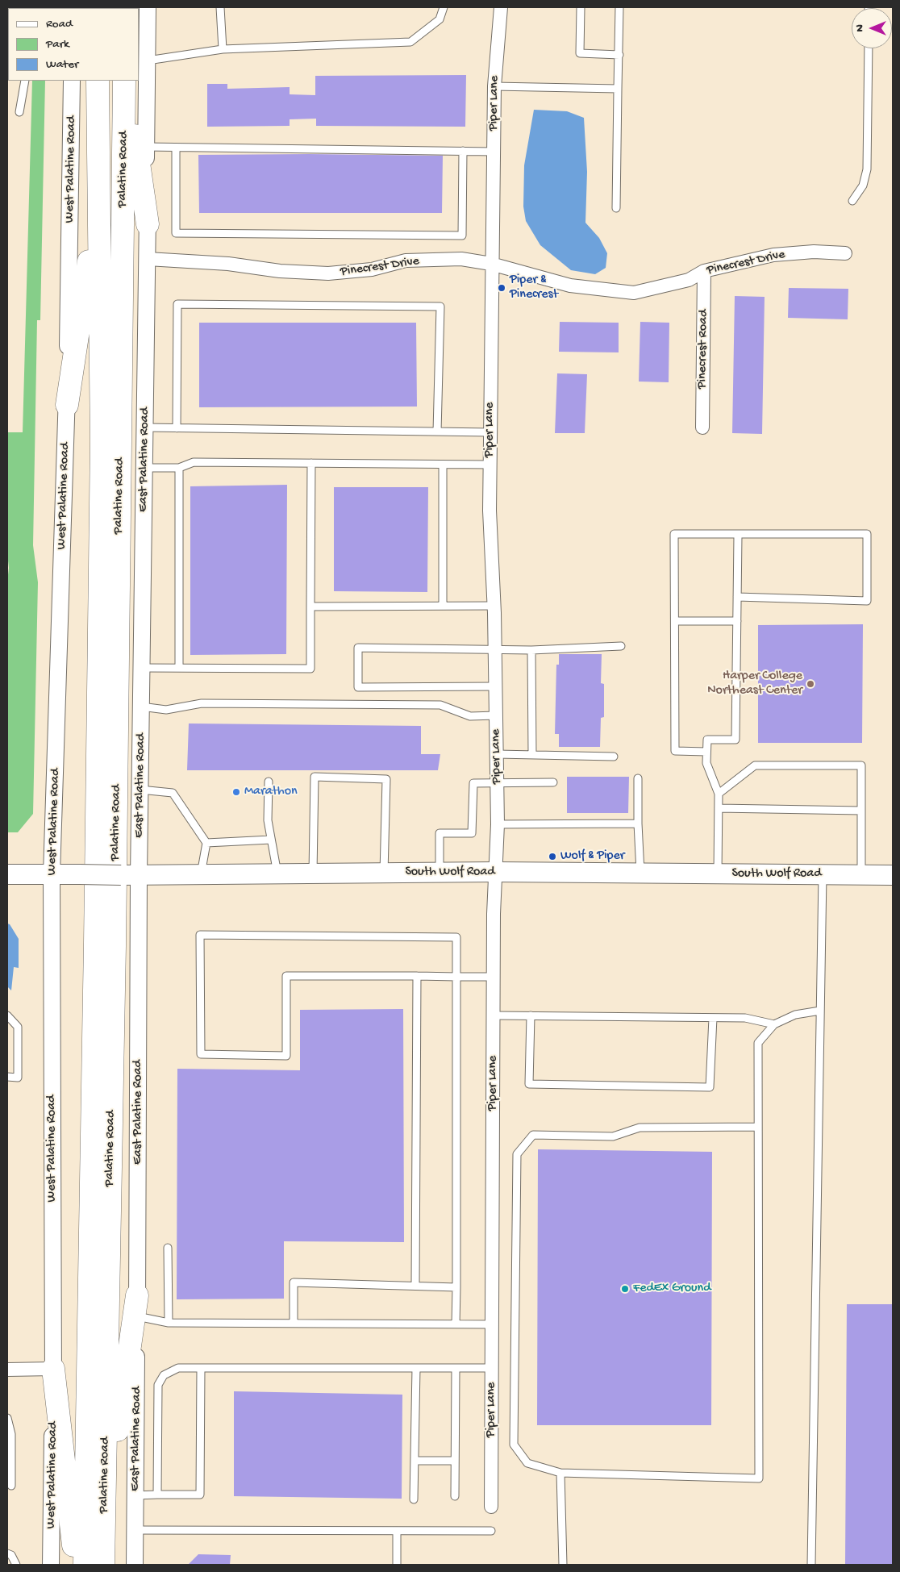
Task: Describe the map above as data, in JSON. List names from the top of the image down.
{
  "streets": {
    "highway": ["Palatine Road"],
    "main road": ["South Wolf Road"],
    "street": [
      "Piper Lane",
      "West Palatine Road",
      "Pinecrest Drive",
      "Pinecrest Road",
      "East Palatine Road"
    ]
  },
  "crossings": [
    ["Piper Lane", "Pinecrest Drive"],
    ["Piper Lane", "South Wolf Road"],
    ["West Palatine Road", "South Wolf Road"],
    ["Pinecrest Drive", "Pinecrest Road"],
    ["Pinecrest Drive", "East Palatine Road"],
    ["East Palatine Road", "South Wolf Road"]
  ],
  "places": [
    "Piper & Pinecrest",
    "Harper College Northeast Center",
    "Marathon",
    "Wolf & Piper",
    "FedEx Ground"
  ],
  "legend": ["Road", "Park", "Water"],
  "north": "left"
}
